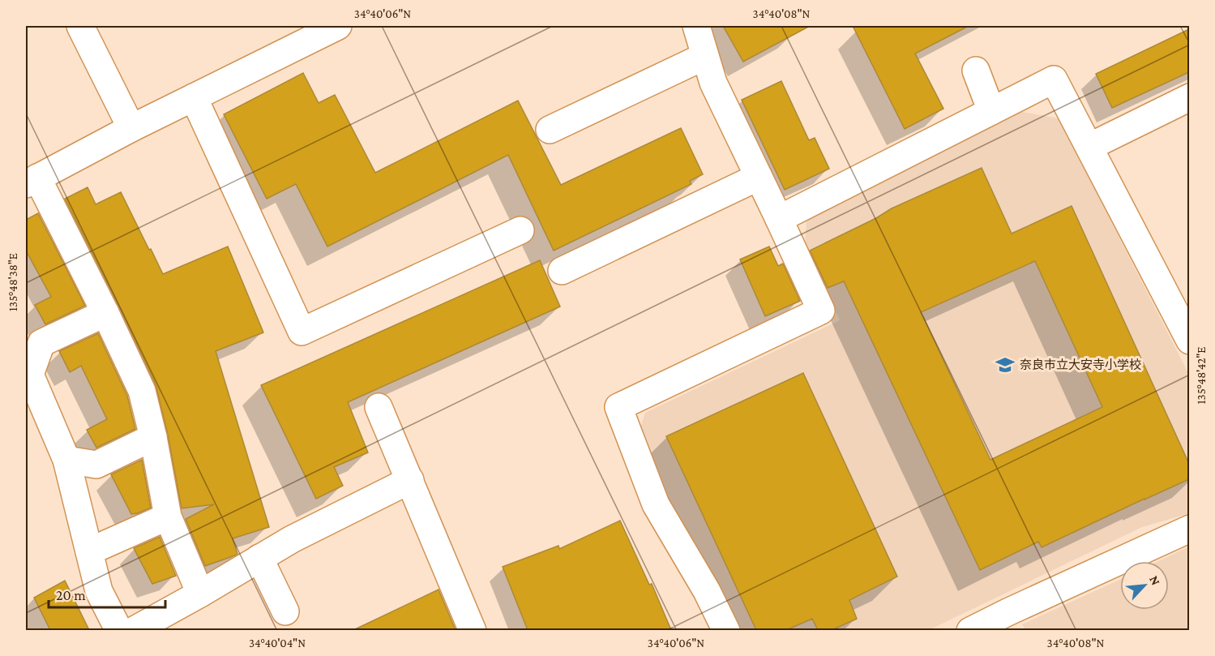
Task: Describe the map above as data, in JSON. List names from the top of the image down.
{
  "places": {
    "school or university": ["奈良市立大安寺小学校"]
  },
  "scale_bar": "20 m",
  "north": "top right",
  "coordinates": [
    "34°40'06\"N",
    "34°40'08\"N",
    "135°48'38\"E",
    "135°48'42\"E",
    "34°40'04\"N"
  ]
}
